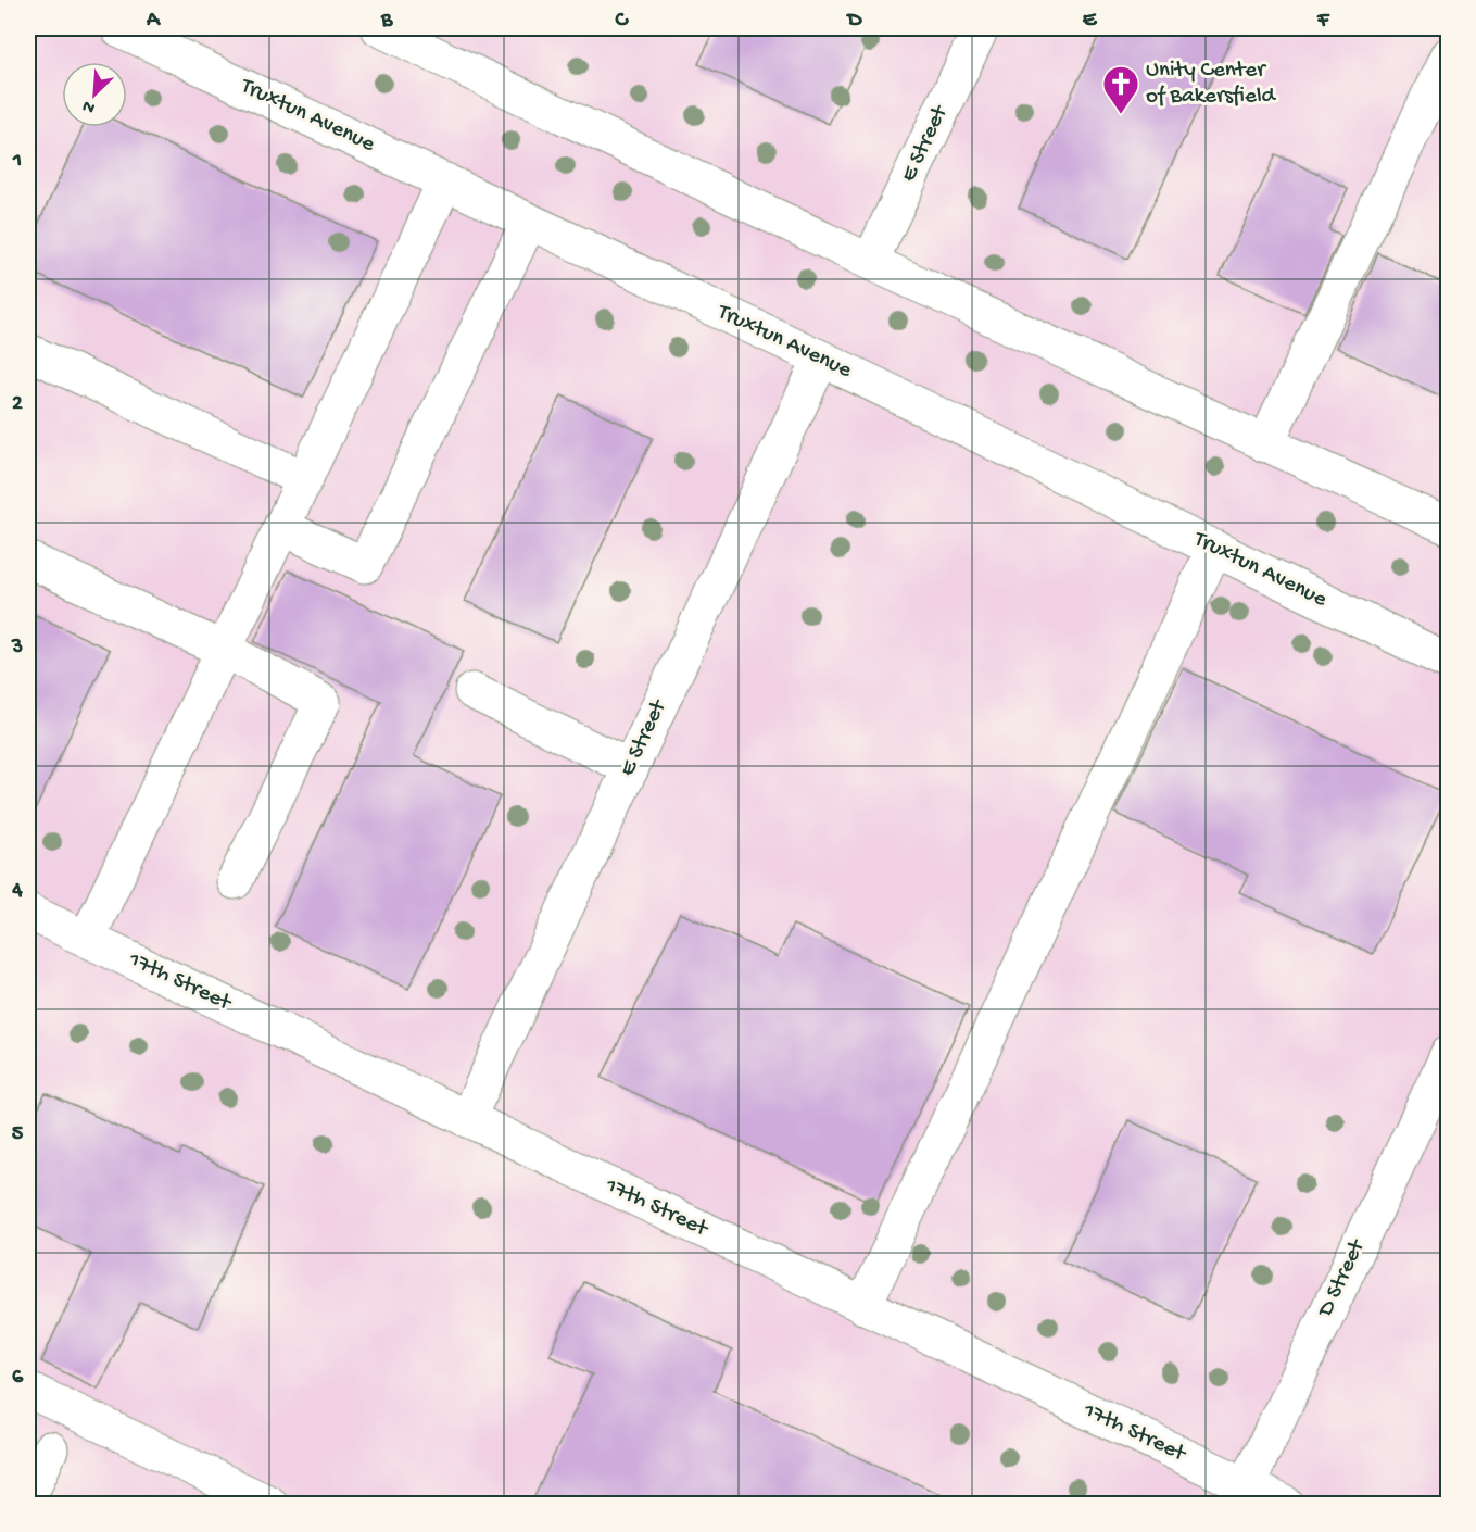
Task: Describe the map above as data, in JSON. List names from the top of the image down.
{
  "streets": {
    "street": [
      "Truxtun Avenue",
      "E Street",
      "17th Street",
      "D Street"
    ]
  },
  "crossings": [
    ["Truxtun Avenue", "E Street"],
    ["E Street", "17th Street"],
    ["17th Street", "D Street"]
  ],
  "places": {
    "church": ["Unity Center of Bakersfield"]
  },
  "north": "bottom left",
  "grid": {
    "columns": [
      "A",
      "B",
      "C",
      "D",
      "E",
      "F"
    ],
    "rows": [
      "1",
      "2",
      "3",
      "4",
      "5",
      "6"
    ]
  }
}
